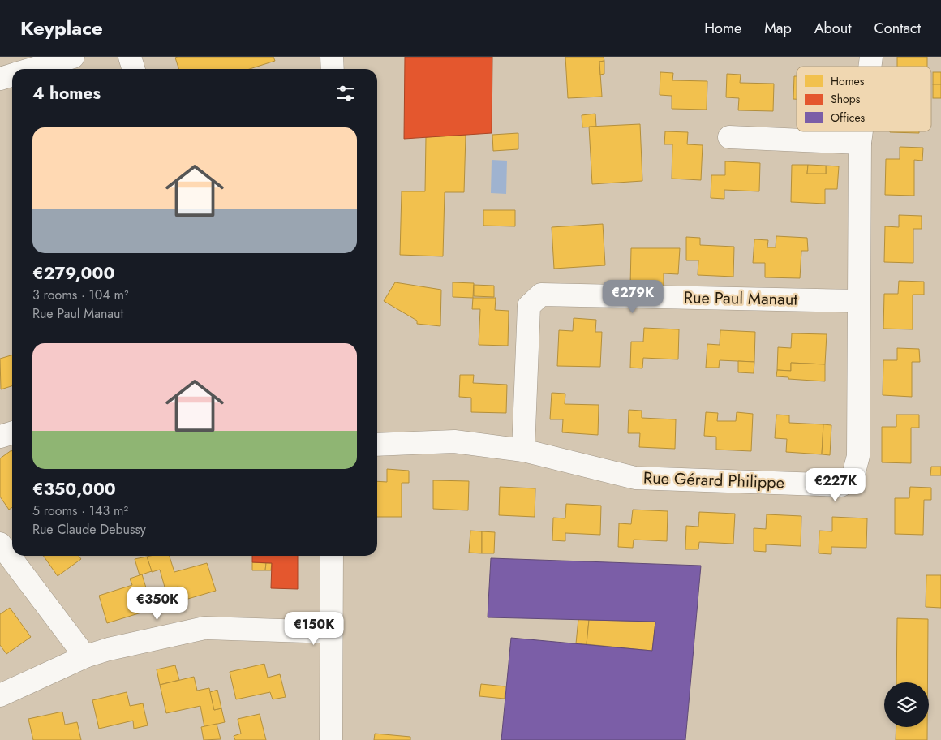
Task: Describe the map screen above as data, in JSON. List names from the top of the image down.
{
  "streets": {
    "street": ["Rue Paul Manaut", "Rue Gérard Philippe"]
  },
  "crossings": [
    ["Rue Paul Manaut", "Rue Gérard Philippe"]
  ],
  "legend": ["Homes", "Shops", "Offices"],
  "page": {
    "header": "Keyplace",
    "nav": [
      "Home",
      "Map",
      "About",
      "Contact"
    ],
    "heading": "4 homes",
    "list": [
      {
        "name": "€279,000",
        "note": "3 rooms · 104 m² · Rue Paul Manaut"
      },
      {
        "name": "€350,000",
        "note": "5 rooms · 143 m² · Rue Claude Debussy"
      }
    ],
    "price": [
      "€279K",
      "€227K",
      "€350K",
      "€150K"
    ]
  }
}
